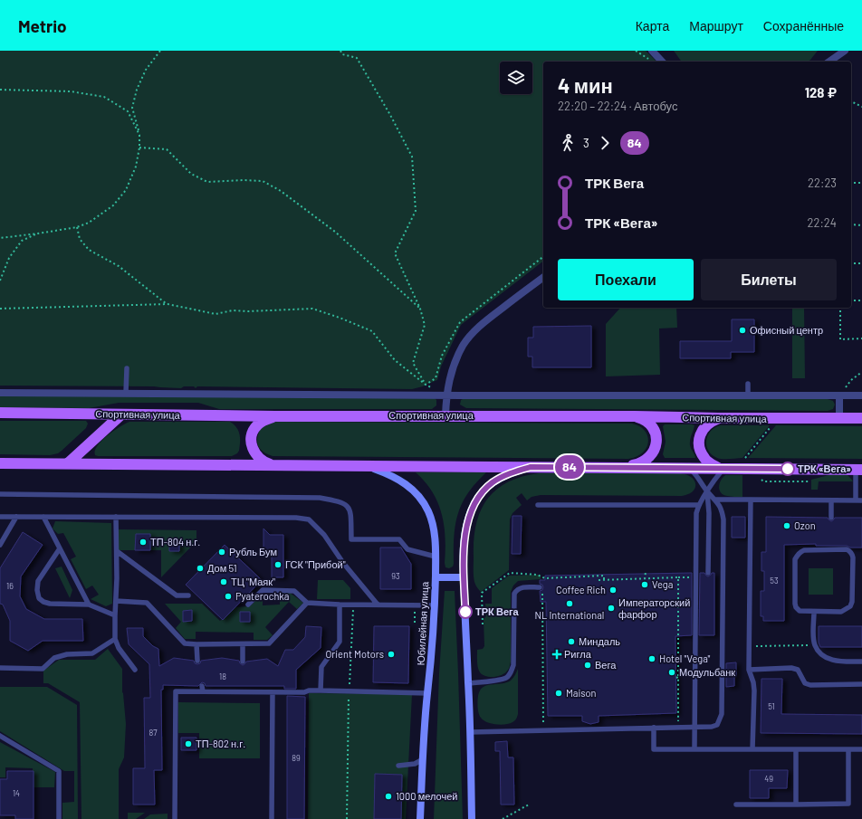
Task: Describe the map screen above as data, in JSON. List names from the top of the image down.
{
  "streets": {
    "main road": ["Спортивная улица", "Юбилейная улица"]
  },
  "places": {
    "other": [
      "Офисный центр",
      "ТРК «Вега»",
      "Ozon",
      "ТП-804 н.г.",
      "Рубль Бум",
      "ГСК \"Прибой\"",
      "Дом 51",
      "ТЦ \"Маяк\"",
      "Vega",
      "Coffee Rich",
      "Pyaterochka",
      "NL International",
      "Императорский фарфор",
      "ТРК Вега",
      "Миндаль",
      "Orient Motors",
      "Hotel \"Vega\"",
      "Вега",
      "Модульбанк",
      "Maison",
      "ТП-802 н.г.",
      "1000 мелочей"
    ],
    "health": ["Ригла"]
  },
  "lines": ["bus line 84"],
  "house_numbers": [
    "93",
    "53",
    "16",
    "18",
    "51",
    "87",
    "89",
    "49",
    "14"
  ],
  "page": {
    "header": "Metrio",
    "nav": ["Карта", "Маршрут", "Сохранённые"],
    "on_map": "84",
    "heading": ["4 мин", "22:20 – 22:24 · Автобус", "128 ₽"],
    "legs": ["3", "84"],
    "list": [
      {
        "name": "ТРК Вега",
        "value": "22:23"
      },
      {
        "name": "ТРК «Вега»",
        "value": "22:24"
      }
    ],
    "buttons": ["Поехали", "Билеты"]
  }
}
